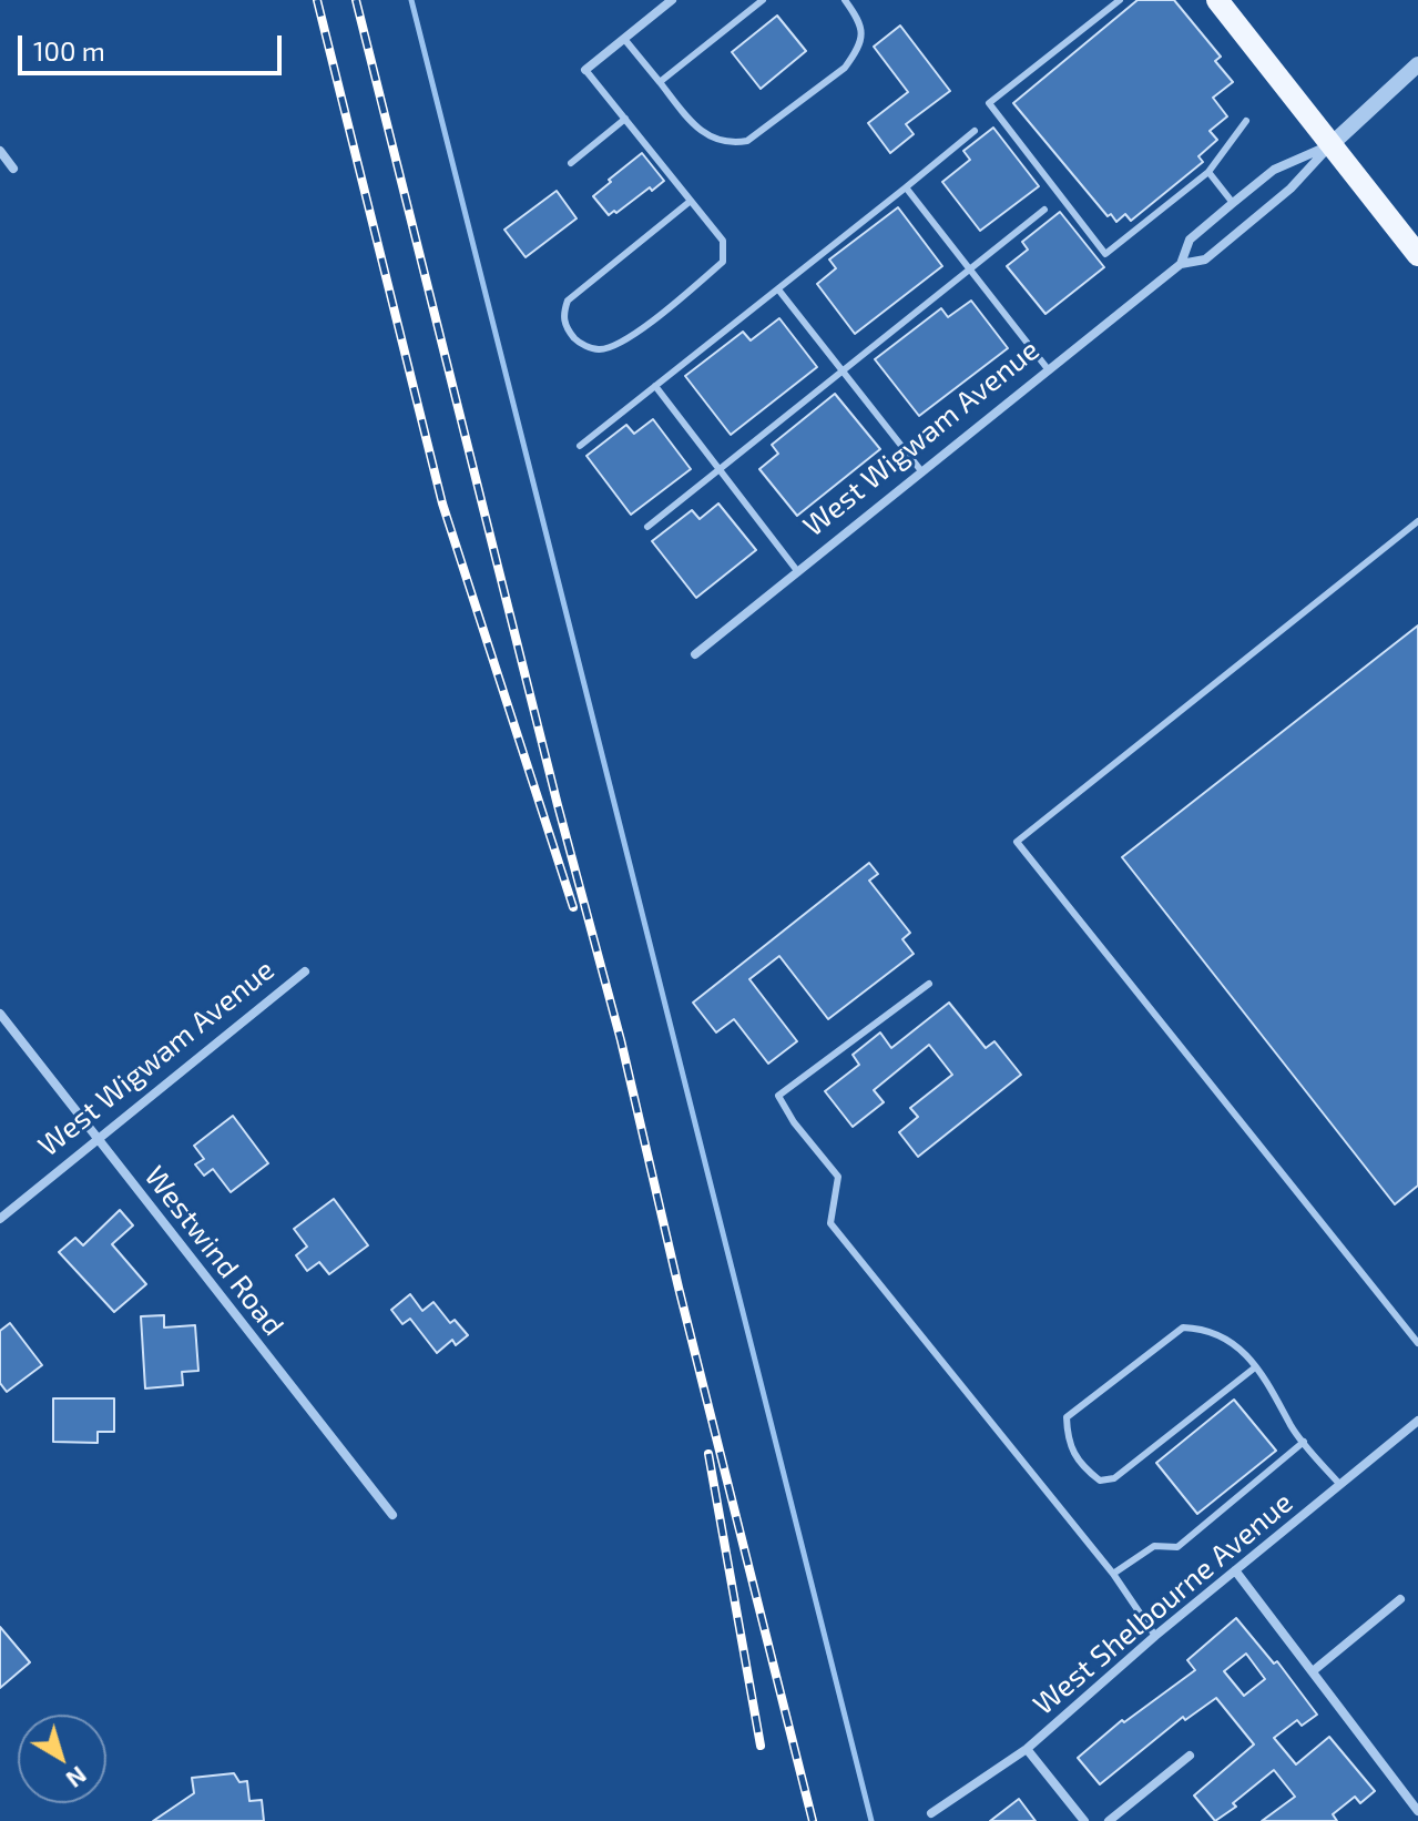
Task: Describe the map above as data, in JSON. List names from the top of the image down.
{
  "streets": {
    "street": ["West Wigwam Avenue", "Westwind Road", "West Shelbourne Avenue"]
  },
  "crossings": [
    ["West Wigwam Avenue", "Westwind Road"]
  ],
  "scale_bar": "100 m",
  "north": "bottom right"
}
